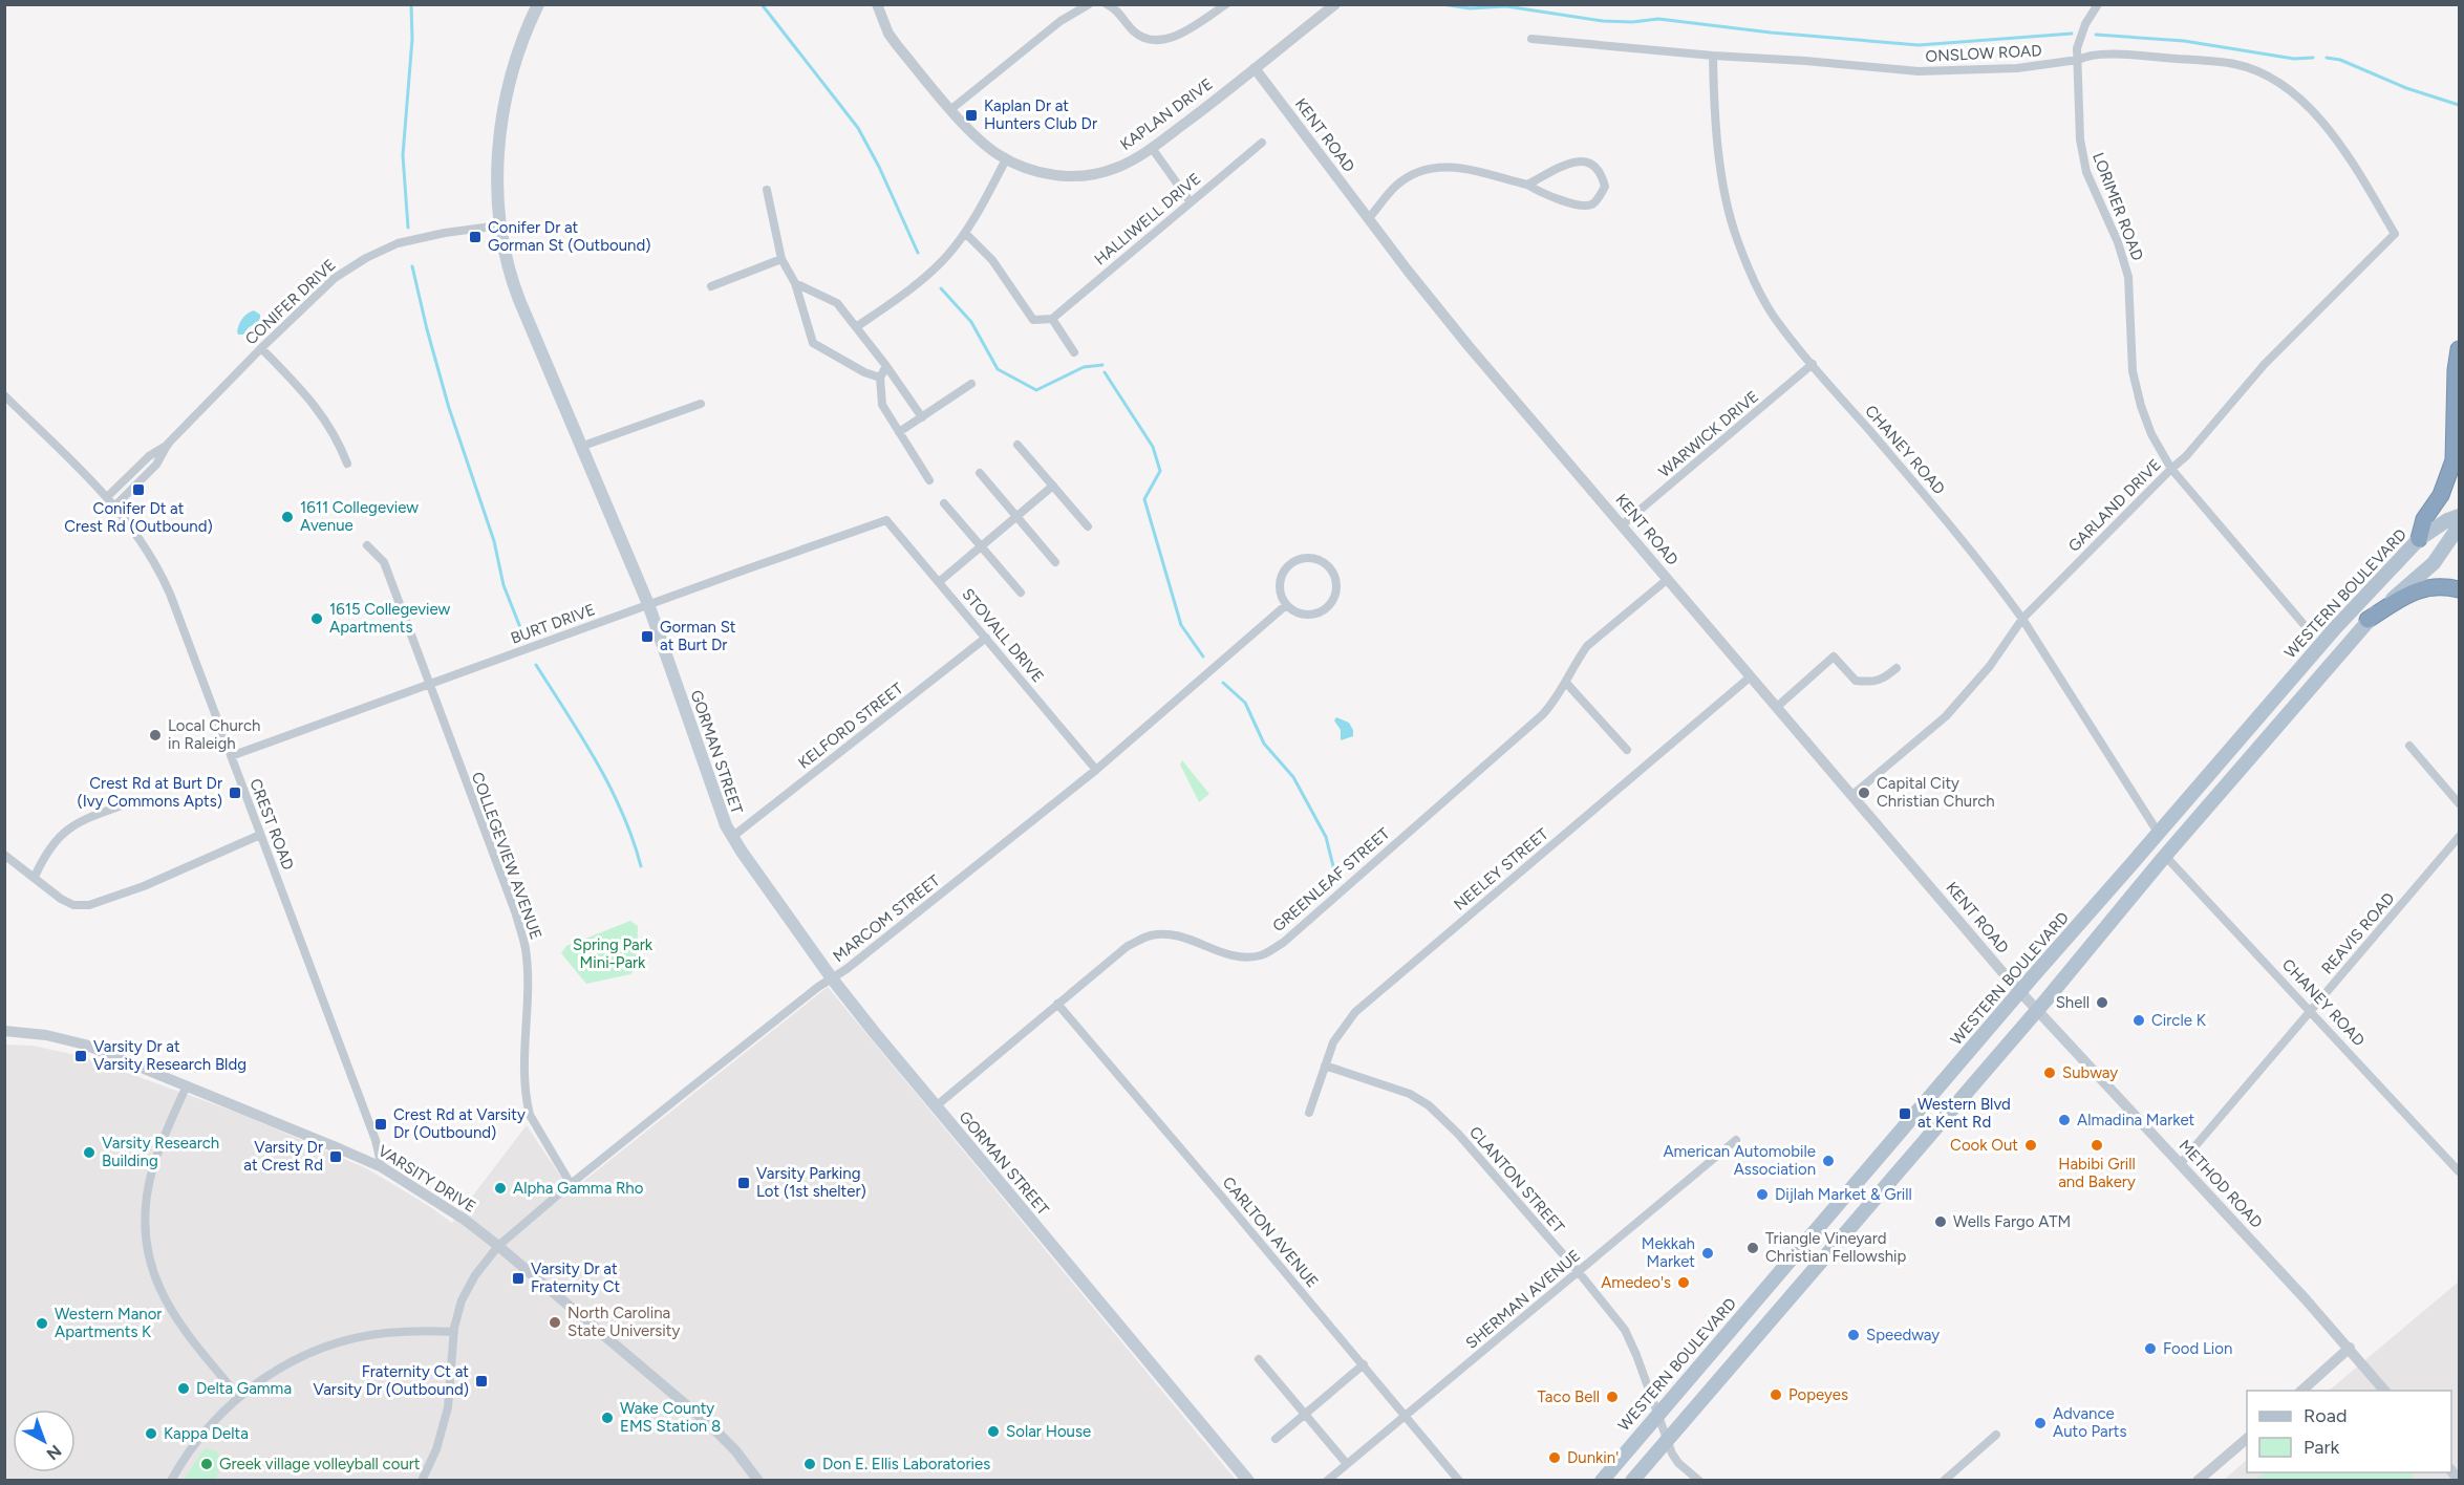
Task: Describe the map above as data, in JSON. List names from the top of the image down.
{
  "streets": {
    "main road": ["WESTERN BOULEVARD", "GORMAN STREET"],
    "street": [
      "ONSLOW ROAD",
      "KAPLAN DRIVE",
      "KENT ROAD",
      "LORIMER ROAD",
      "HALLIWELL DRIVE",
      "CONIFER DRIVE",
      "WARWICK DRIVE",
      "CHANEY ROAD",
      "GARLAND DRIVE",
      "BURT DRIVE",
      "STOVALL DRIVE",
      "KELFORD STREET",
      "CREST ROAD",
      "COLLEGEVIEW AVENUE",
      "NEELEY STREET",
      "GREENLEAF STREET",
      "MARCOM STREET",
      "REAVIS ROAD",
      "VARSITY DRIVE",
      "CLANTON STREET",
      "METHOD ROAD",
      "CARLTON AVENUE",
      "SHERMAN AVENUE"
    ]
  },
  "crossings": [
    ["ONSLOW ROAD", "LORIMER ROAD"],
    ["ONSLOW ROAD", "CHANEY ROAD"],
    ["ONSLOW ROAD", "GARLAND DRIVE"],
    ["KAPLAN DRIVE", "KENT ROAD"],
    ["KENT ROAD", "WARWICK DRIVE"],
    ["KENT ROAD", "GARLAND DRIVE"],
    ["KENT ROAD", "WESTERN BOULEVARD"],
    ["KENT ROAD", "NEELEY STREET"],
    ["KENT ROAD", "GREENLEAF STREET"],
    ["KENT ROAD", "METHOD ROAD"],
    ["LORIMER ROAD", "GARLAND DRIVE"],
    ["CONIFER DRIVE", "GORMAN STREET"],
    ["CONIFER DRIVE", "CREST ROAD"],
    ["WARWICK DRIVE", "CHANEY ROAD"],
    ["CHANEY ROAD", "GARLAND DRIVE"],
    ["CHANEY ROAD", "WESTERN BOULEVARD"],
    ["CHANEY ROAD", "REAVIS ROAD"],
    ["WESTERN BOULEVARD", "CLANTON STREET"],
    ["WESTERN BOULEVARD", "METHOD ROAD"],
    ["BURT DRIVE", "STOVALL DRIVE"],
    ["BURT DRIVE", "GORMAN STREET"],
    ["BURT DRIVE", "CREST ROAD"],
    ["BURT DRIVE", "COLLEGEVIEW AVENUE"],
    ["STOVALL DRIVE", "KELFORD STREET"],
    ["STOVALL DRIVE", "MARCOM STREET"],
    ["KELFORD STREET", "GORMAN STREET"],
    ["GORMAN STREET", "GREENLEAF STREET"],
    ["GORMAN STREET", "MARCOM STREET"],
    ["CREST ROAD", "VARSITY DRIVE"],
    ["COLLEGEVIEW AVENUE", "MARCOM STREET"],
    ["NEELEY STREET", "CLANTON STREET"],
    ["GREENLEAF STREET", "CARLTON AVENUE"],
    ["MARCOM STREET", "VARSITY DRIVE"],
    ["REAVIS ROAD", "METHOD ROAD"],
    ["CLANTON STREET", "SHERMAN AVENUE"],
    ["CARLTON AVENUE", "SHERMAN AVENUE"]
  ],
  "parks": ["Spring Park Mini-Park"],
  "places": {
    "transit": [
      "Kaplan Dr at Hunters Club Dr",
      "Conifer Dr at Gorman St (Outbound)",
      "Conifer Dt at Crest Rd (Outbound)",
      "Gorman St at Burt Dr",
      "Crest Rd at Burt Dr (Ivy Commons Apts)",
      "Varsity Dr at Varsity Research Bldg",
      "Western Blvd at Kent Rd",
      "Crest Rd at Varsity Dr (Outbound)",
      "Varsity Dr at Crest Rd",
      "Varsity Parking Lot (1st shelter)",
      "Varsity Dr at Fraternity Ct",
      "Fraternity Ct at Varsity Dr (Outbound)"
    ],
    "other": [
      "1611 Collegeview Avenue",
      "1615 Collegeview Apartments",
      "Local Church in Raleigh",
      "Capital City Christian Church",
      "Shell",
      "Circle K",
      "Subway",
      "Almadina Market",
      "Cook Out",
      "Habibi Grill and Bakery",
      "Varsity Research Building",
      "American Automobile Association",
      "Alpha Gamma Rho",
      "Dijlah Market & Grill",
      "Wells Fargo ATM",
      "Triangle Vineyard Christian Fellowship",
      "Mekkah Market",
      "Amedeo's",
      "North Carolina State University",
      "Western Manor Apartments K",
      "Speedway",
      "Food Lion",
      "Delta Gamma",
      "Popeyes",
      "Taco Bell",
      "Wake County EMS Station 8",
      "Advance Auto Parts",
      "Solar House",
      "Kappa Delta",
      "Dunkin'",
      "Greek village volleyball court",
      "Don E. Ellis Laboratories"
    ]
  },
  "legend": ["Road", "Park"],
  "north": "bottom right"
}
